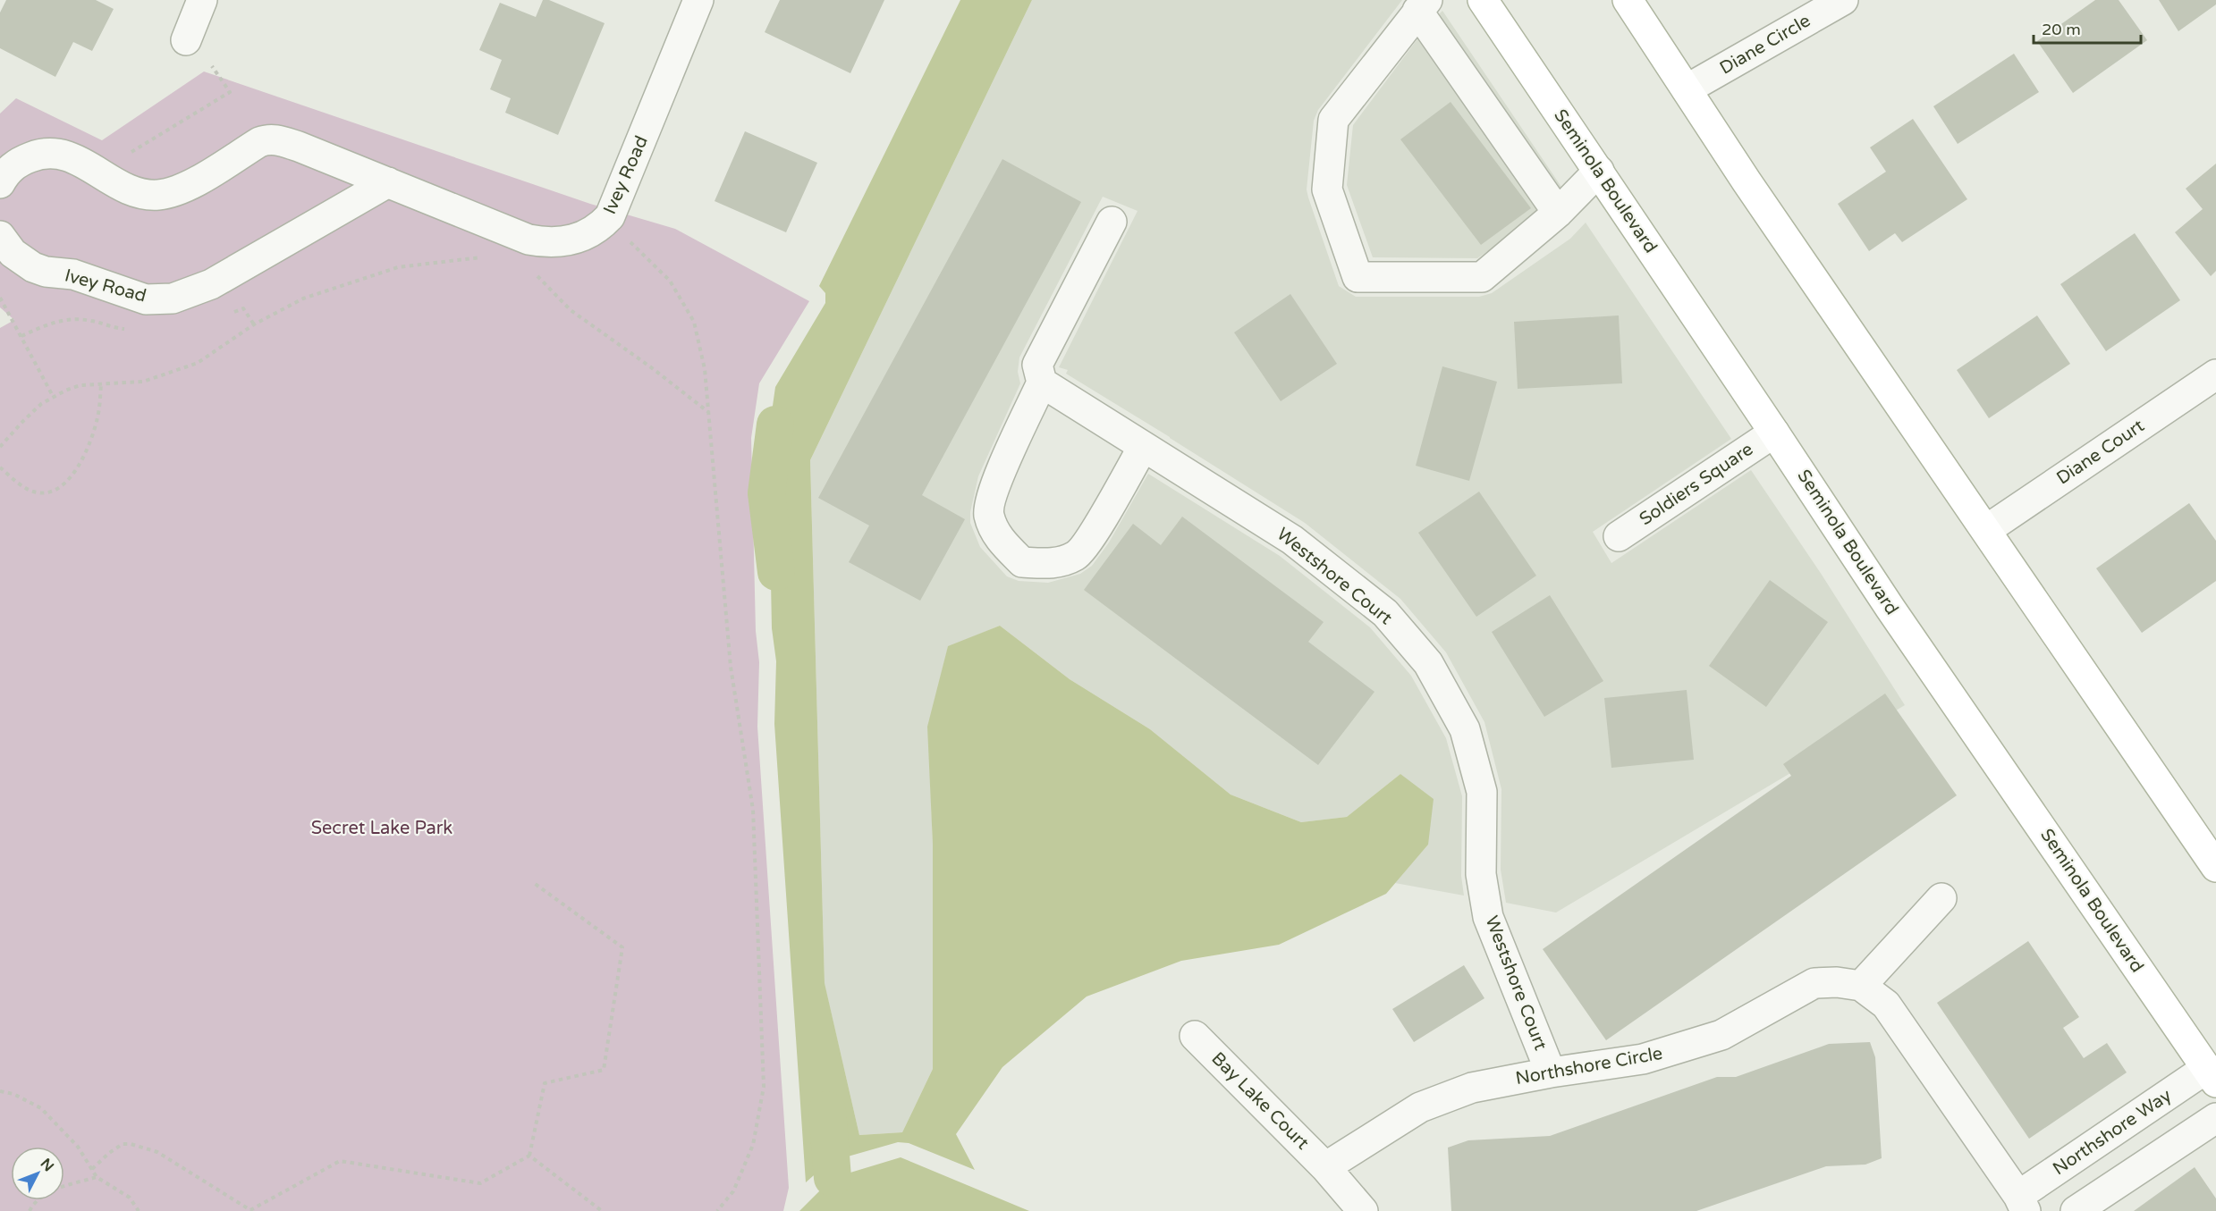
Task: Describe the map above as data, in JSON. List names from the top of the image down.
{
  "streets": {
    "main road": ["Seminola Boulevard"],
    "street": [
      "Diane Circle",
      "Ivey Road",
      "Diane Court",
      "Soldiers Square",
      "Westshore Court",
      "Northshore Circle",
      "Bay Lake Court",
      "Northshore Way"
    ]
  },
  "crossings": [
    ["Seminola Boulevard", "Soldiers Square"],
    ["Seminola Boulevard", "Northshore Way"],
    ["Westshore Court", "Northshore Circle"],
    ["Northshore Circle", "Bay Lake Court"],
    ["Northshore Circle", "Northshore Way"]
  ],
  "parks": ["Secret Lake Park"],
  "scale_bar": "20 m",
  "north": "top right"
}
